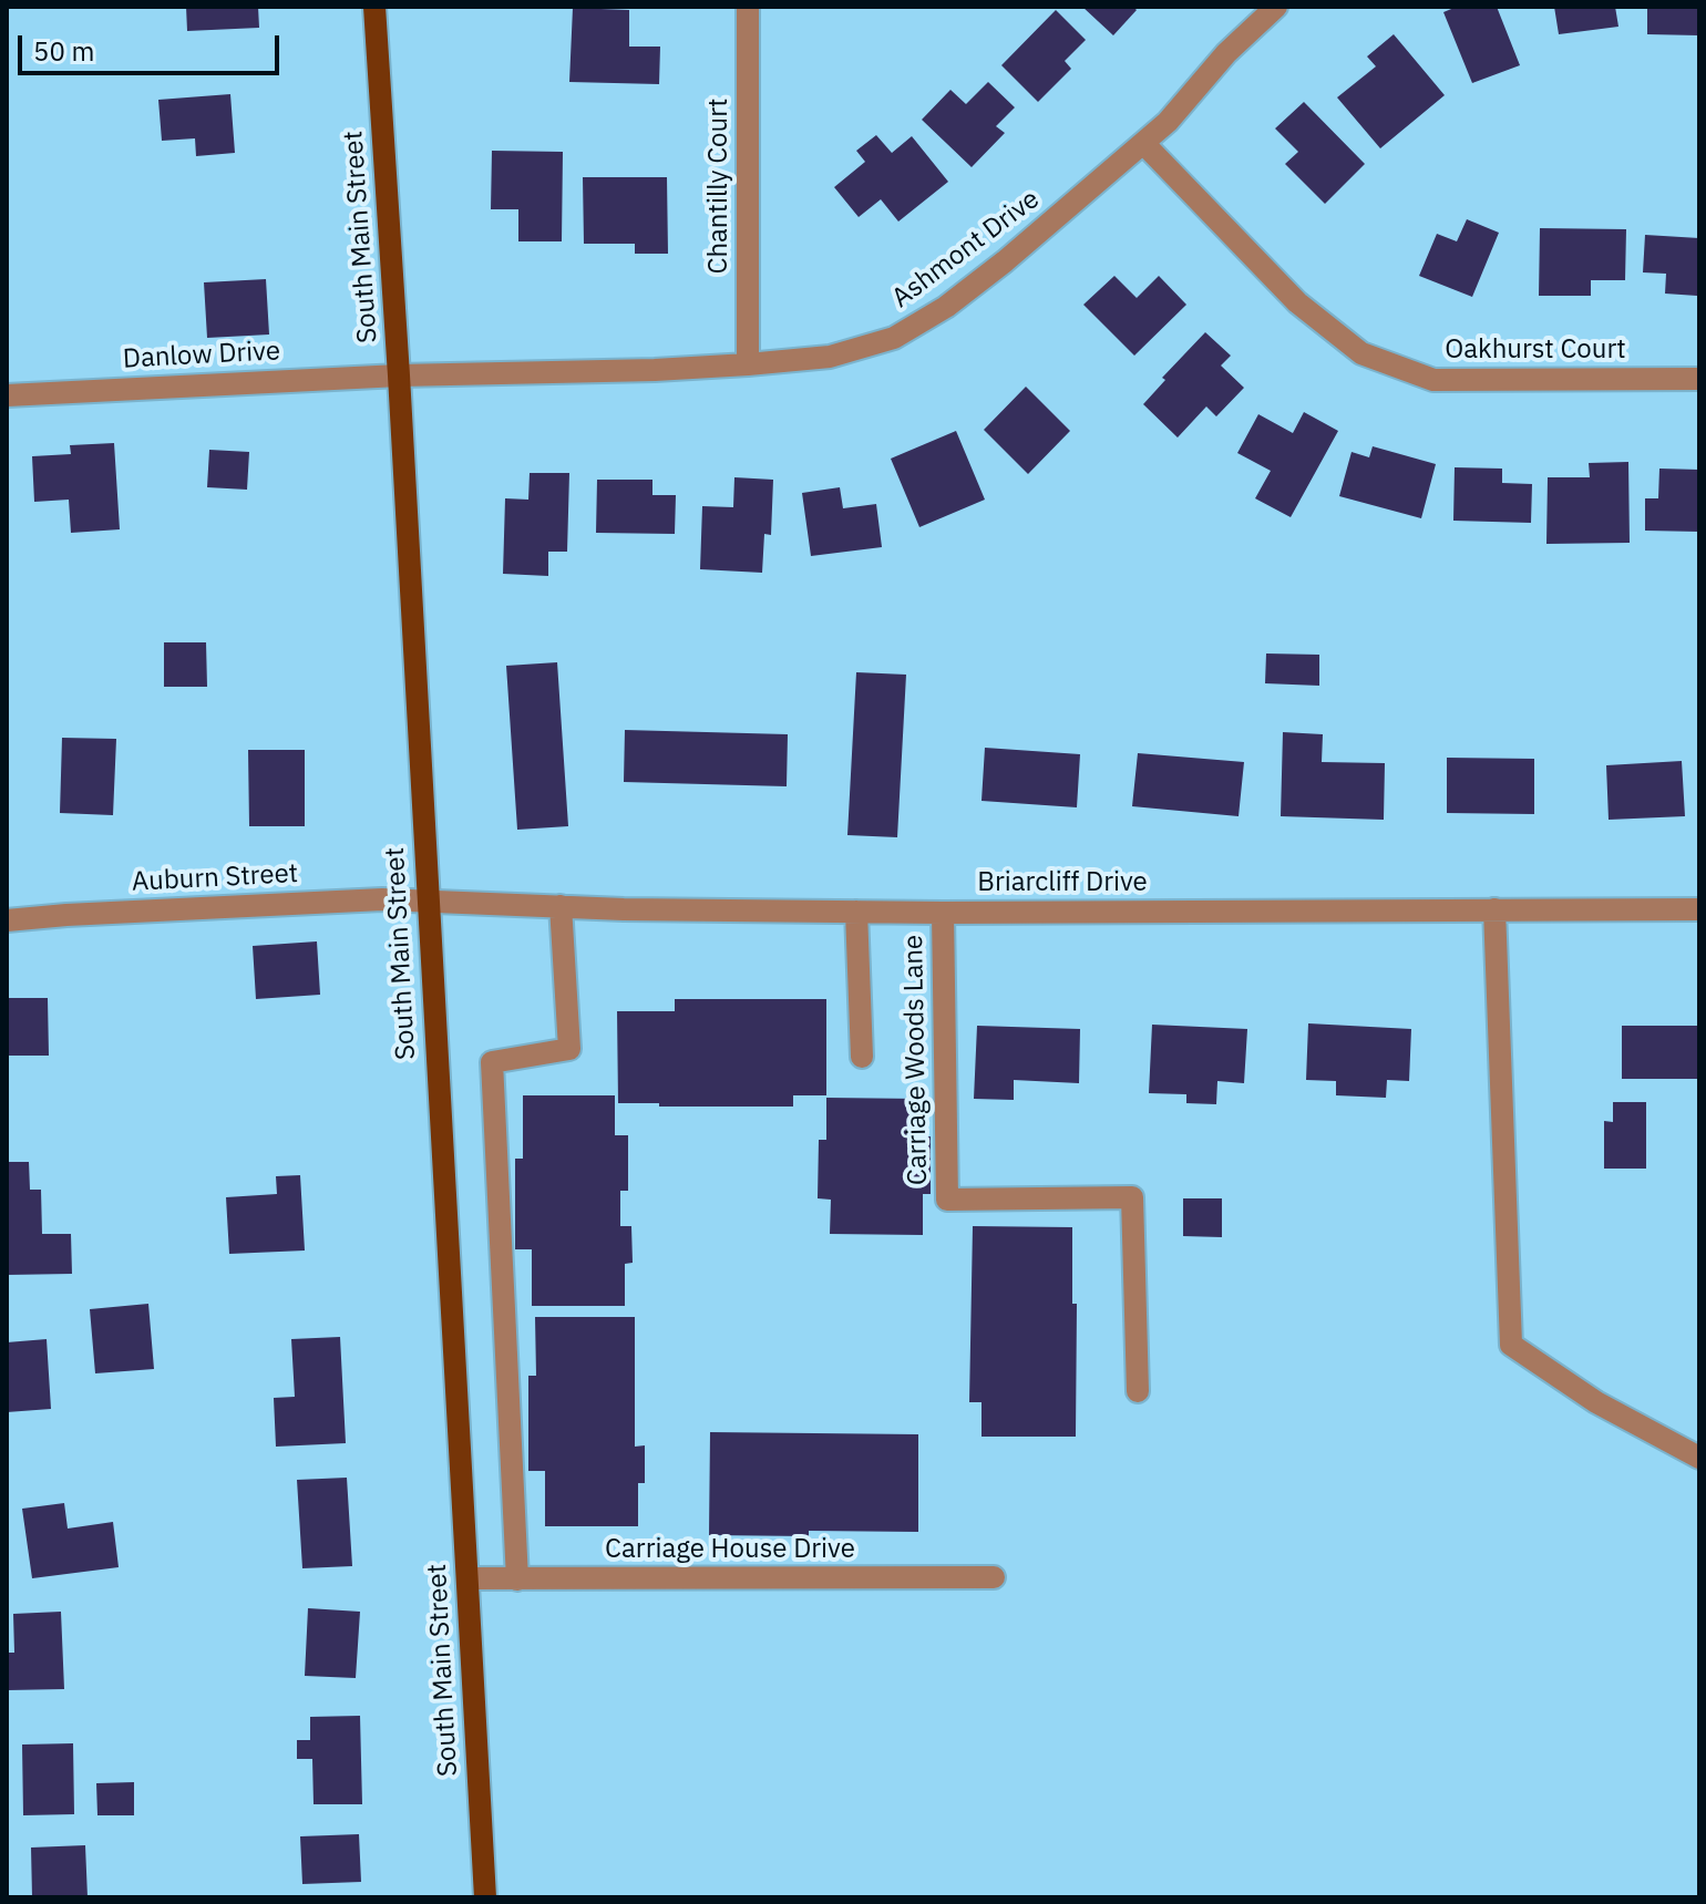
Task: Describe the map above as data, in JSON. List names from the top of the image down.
{
  "streets": {
    "main road": ["South Main Street"],
    "street": [
      "Chantilly Court",
      "Ashmont Drive",
      "Oakhurst Court",
      "Danlow Drive",
      "Auburn Street",
      "Briarcliff Drive",
      "Carriage Woods Lane",
      "Carriage House Drive"
    ]
  },
  "crossings": [
    ["Chantilly Court", "Ashmont Drive"],
    ["South Main Street", "Ashmont Drive"],
    ["South Main Street", "Danlow Drive"],
    ["South Main Street", "Auburn Street"],
    ["South Main Street", "Briarcliff Drive"],
    ["South Main Street", "Carriage House Drive"],
    ["Ashmont Drive", "Oakhurst Court"],
    ["Ashmont Drive", "Danlow Drive"],
    ["Auburn Street", "Briarcliff Drive"],
    ["Briarcliff Drive", "Carriage Woods Lane"]
  ],
  "scale_bar": "50 m"
}
